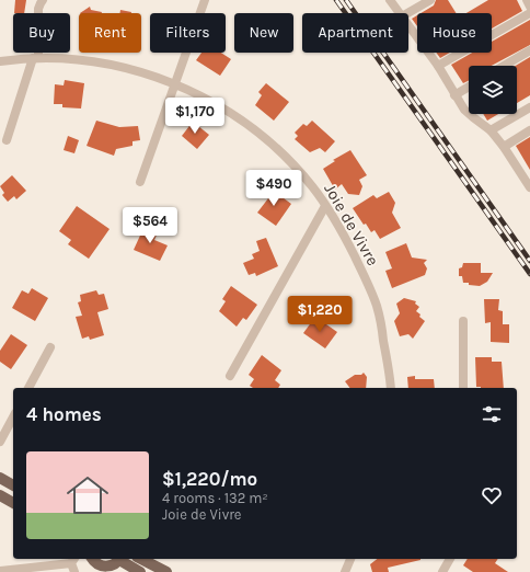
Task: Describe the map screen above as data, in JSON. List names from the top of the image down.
{
  "streets": {
    "street": ["Joie de Vivre"]
  },
  "page": {
    "chip": [
      "Buy",
      "Rent",
      "Filters",
      "New",
      "Apartment",
      "House"
    ],
    "price": [
      "$1,170",
      "$490",
      "$564",
      "$1,220"
    ],
    "heading": "4 homes",
    "list": [
      {
        "name": "$1,220/mo",
        "note": "4 rooms · 132 m² · Joie de Vivre"
      }
    ]
  }
}
